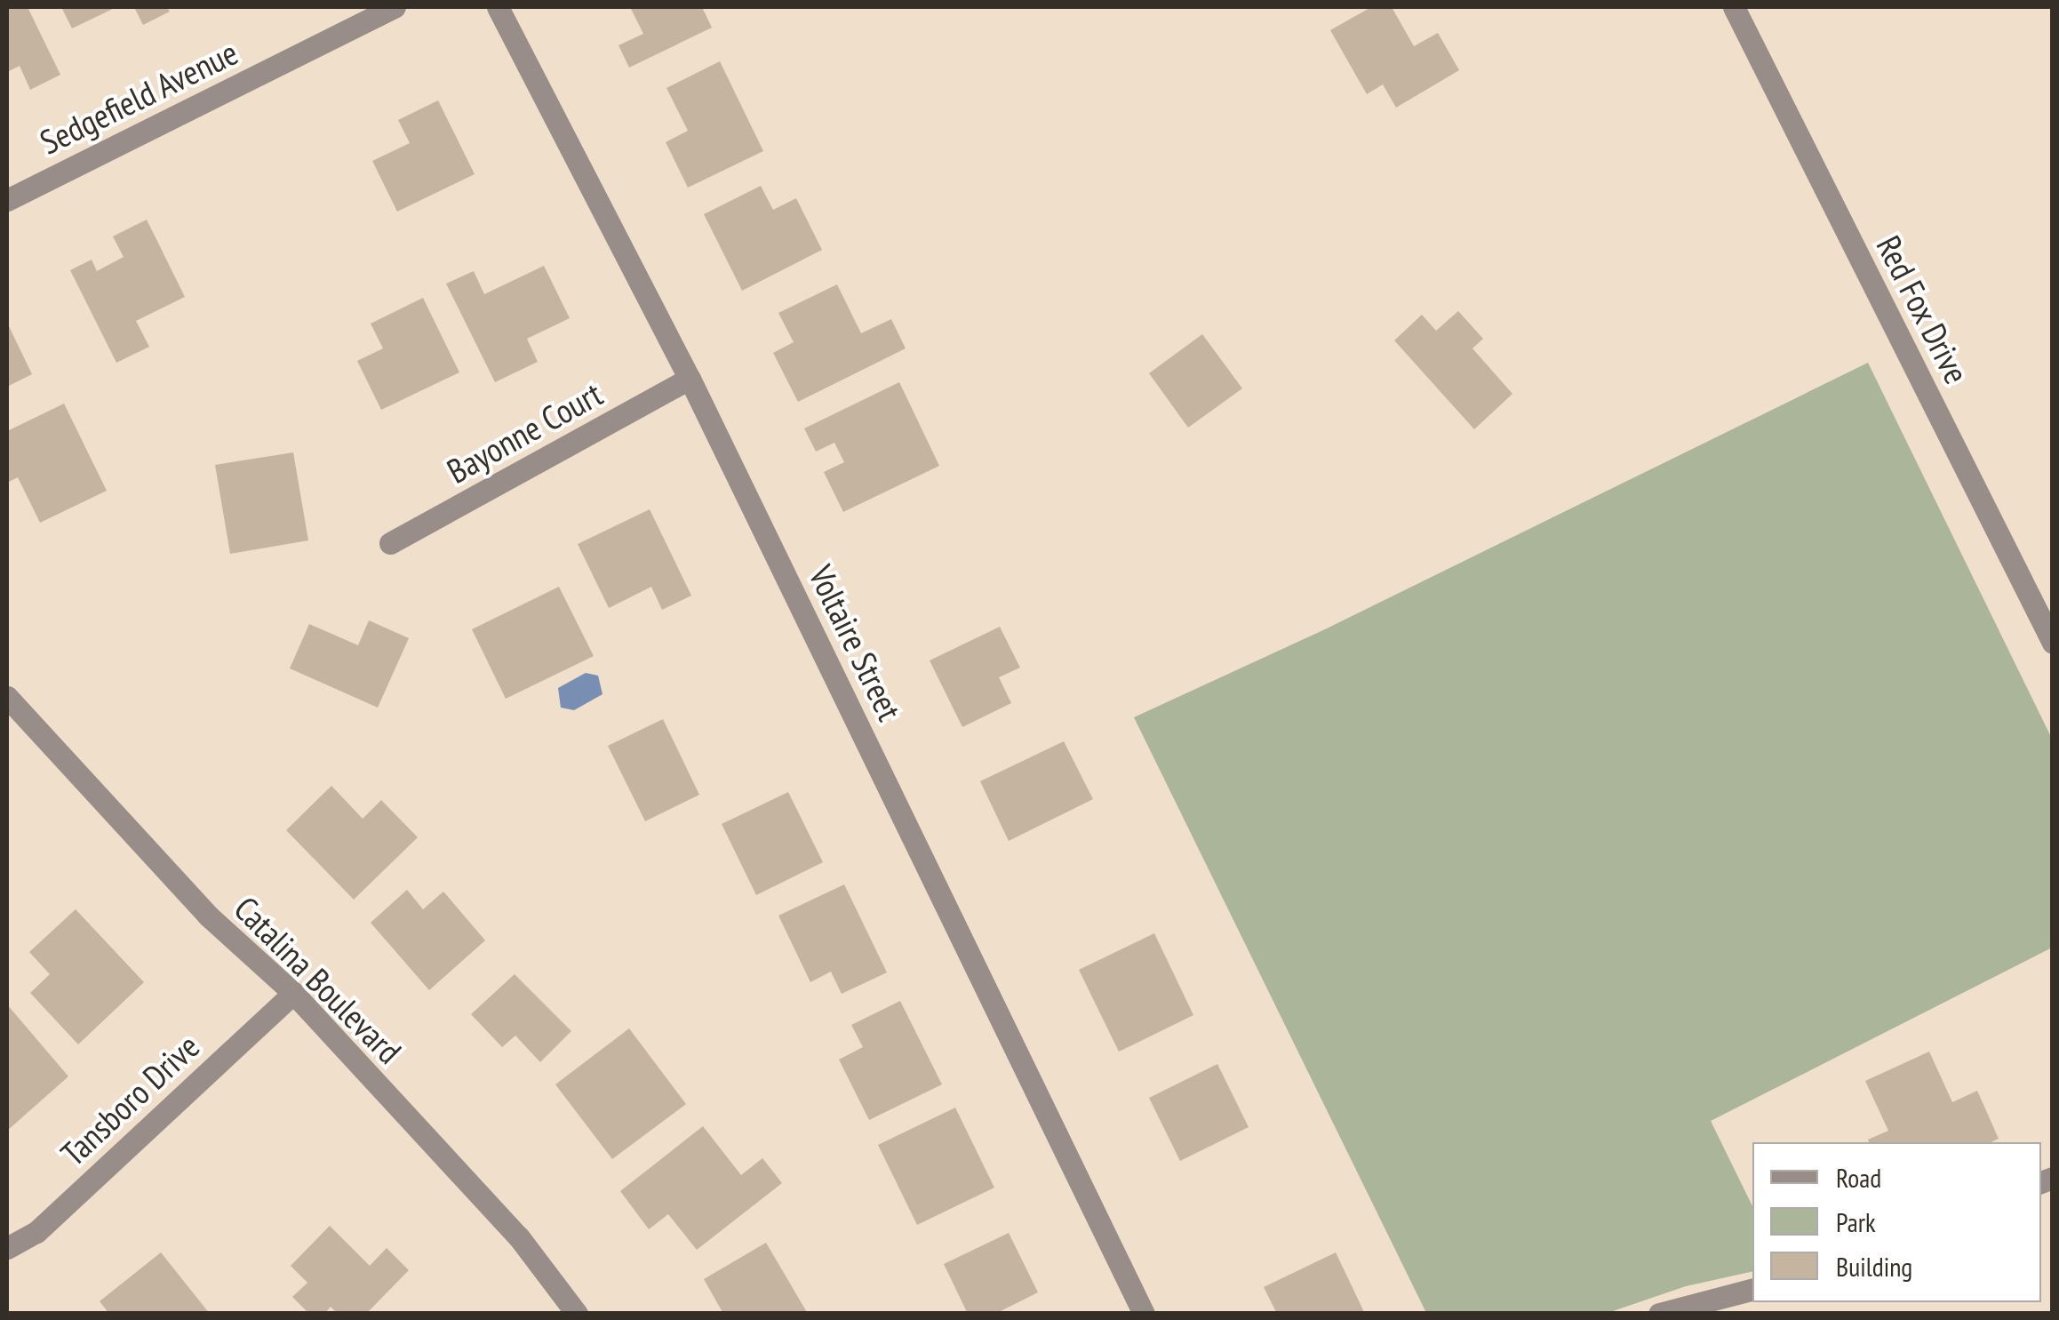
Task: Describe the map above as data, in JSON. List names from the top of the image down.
{
  "streets": {
    "street": [
      "Sedgefield Avenue",
      "Red Fox Drive",
      "Bayonne Court",
      "Voltaire Street",
      "Catalina Boulevard",
      "Tansboro Drive"
    ]
  },
  "crossings": [
    ["Bayonne Court", "Voltaire Street"],
    ["Catalina Boulevard", "Tansboro Drive"]
  ],
  "legend": ["Road", "Park", "Building"]
}
